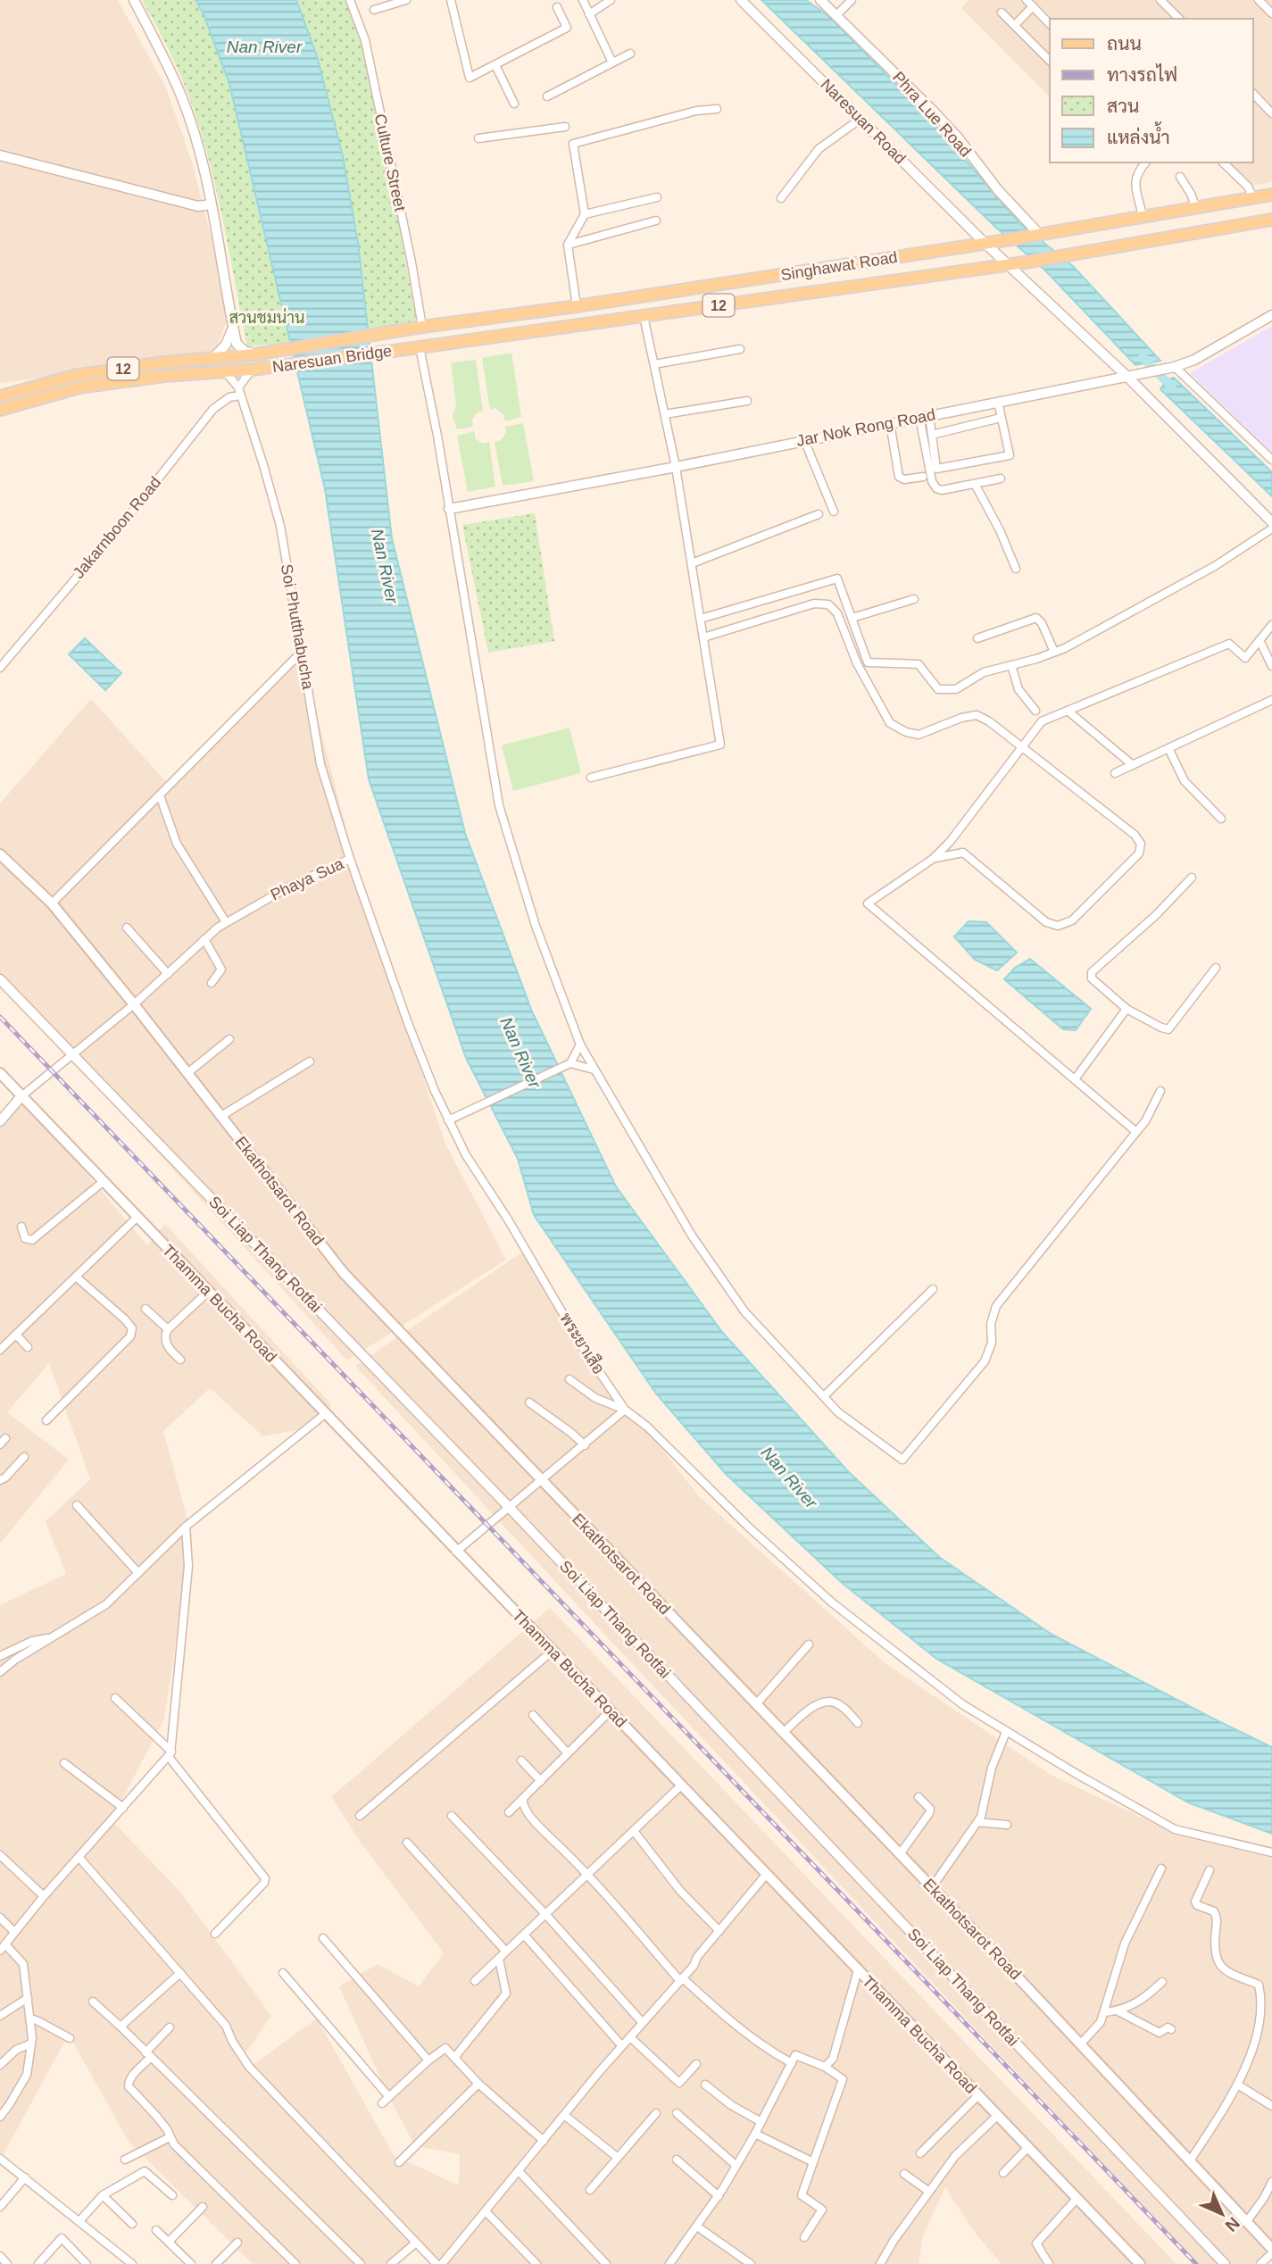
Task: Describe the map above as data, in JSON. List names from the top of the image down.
{
  "streets": {
    "main road": [
      "Singhawat Road",
      "12",
      "Naresuan Bridge",
      "Ekathotsarot Road",
      "Thamma Bucha Road"
    ],
    "street": [
      "Phra Lue Road",
      "Naresuan Road",
      "Culture Street",
      "Jar Nok Rong Road",
      "Jakarnboon Road",
      "Soi Phutthabucha",
      "Phaya Sua",
      "Soi Liap Thang Rotfai",
      "พระยาเสือ"
    ]
  },
  "crossings": [
    ["Phra Lue Road", "Singhawat Road"],
    ["Naresuan Road", "Singhawat Road"],
    ["Naresuan Road", "Jar Nok Rong Road"],
    ["Culture Street", "Singhawat Road"],
    ["Singhawat Road", "Naresuan Bridge"],
    ["12", "Naresuan Bridge"],
    ["Jakarnboon Road", "Soi Phutthabucha"],
    ["Soi Phutthabucha", "Phaya Sua"],
    ["Phaya Sua", "Ekathotsarot Road"],
    ["Phaya Sua", "Soi Liap Thang Rotfai"],
    ["Phaya Sua", "Thamma Bucha Road"],
    ["Phaya Sua", "พระยาเสือ"]
  ],
  "water": ["Nan River"],
  "parks": ["สวนชมน่าน"],
  "legend": [
    "ถนน",
    "ทางรถไฟ",
    "สวน",
    "แหล่งน้ำ"
  ],
  "north": "bottom right"
}
